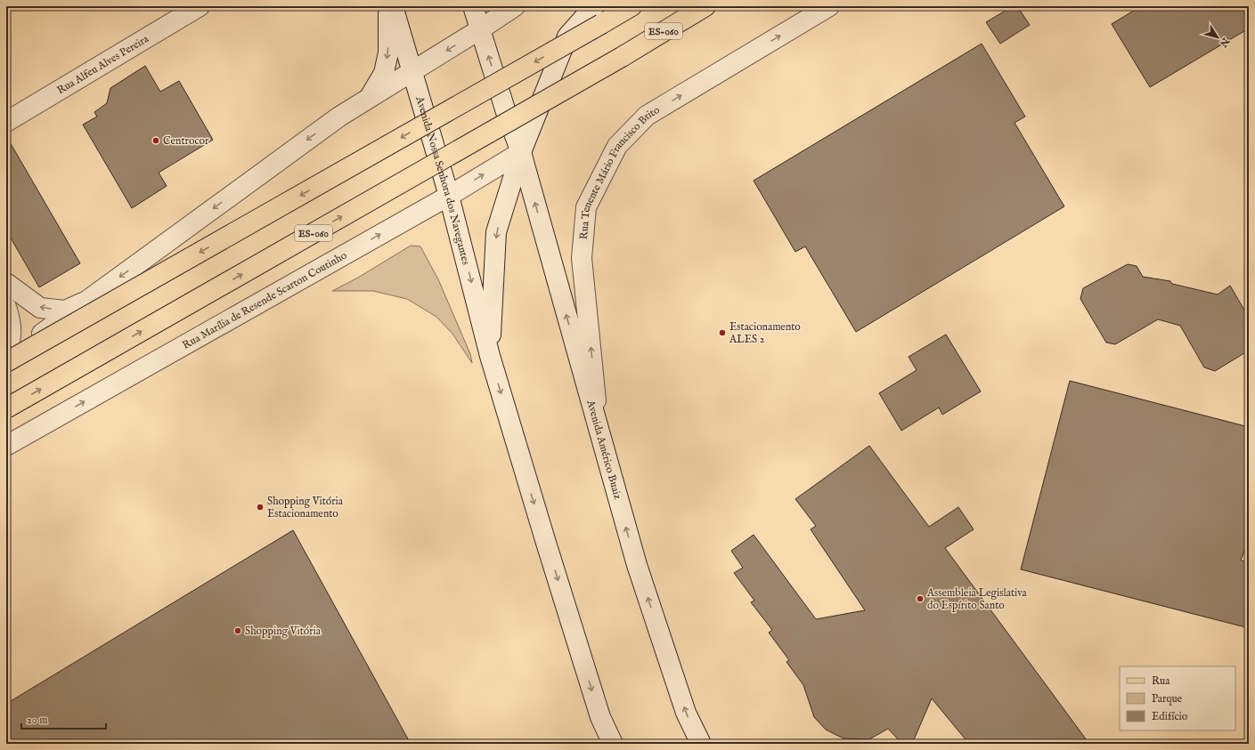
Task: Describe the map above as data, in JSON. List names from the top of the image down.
{
  "streets": {
    "main road": ["ES-060"],
    "street": [
      "Rua Alfeu Alves Pereira",
      "Rua Tenente Mário Francisco Brito",
      "Avenida Nossa Senhora dos Navegantes",
      "Rua Marília de Resende Scarton Coutinho",
      "Avenida Américo Buaiz"
    ]
  },
  "crossings": [
    ["Rua Tenente Mário Francisco Brito", "Avenida Américo Buaiz"],
    ["Avenida Nossa Senhora dos Navegantes", "Rua Marília de Resende Scarton Coutinho"],
    ["Rua Marília de Resende Scarton Coutinho", "Avenida Américo Buaiz"]
  ],
  "places": [
    "Centrocor",
    "Estacionamento ALES 2",
    "Shopping Vitória Estacionamento",
    "Assembleia Legislativa do Espírito Santo",
    "Shopping Vitória"
  ],
  "legend": ["Rua", "Parque", "Edifício"],
  "scale_bar": "20 m",
  "north": "bottom right"
}
